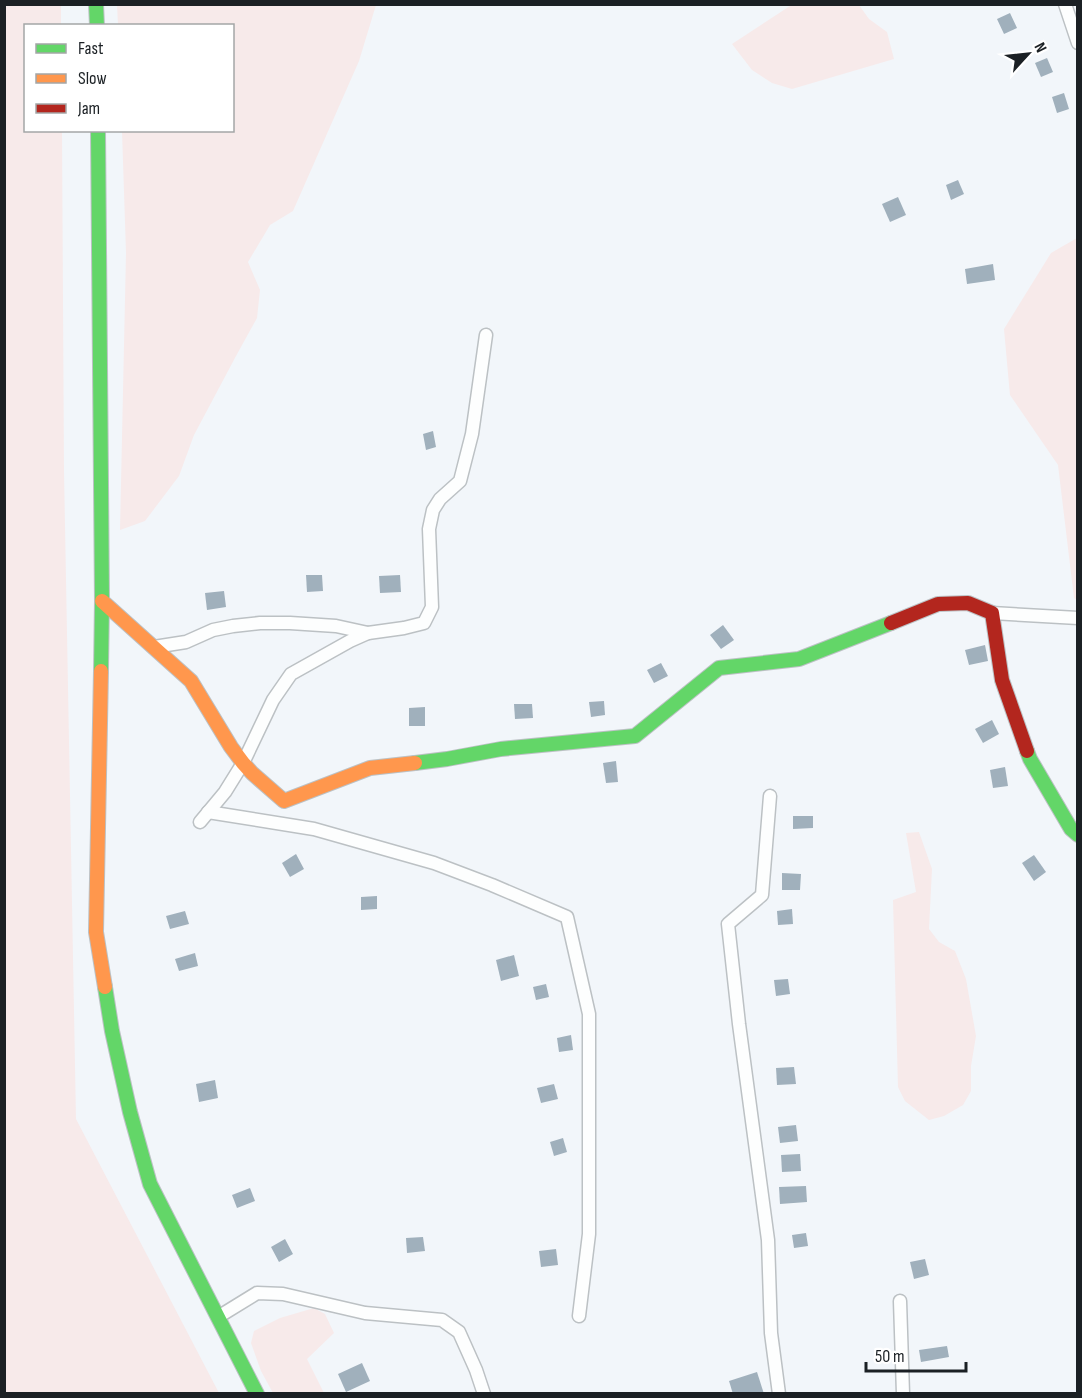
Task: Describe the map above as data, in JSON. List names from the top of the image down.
{
  "legend": ["Fast", "Slow", "Jam"],
  "scale_bar": "50 m",
  "north": "top right"
}
